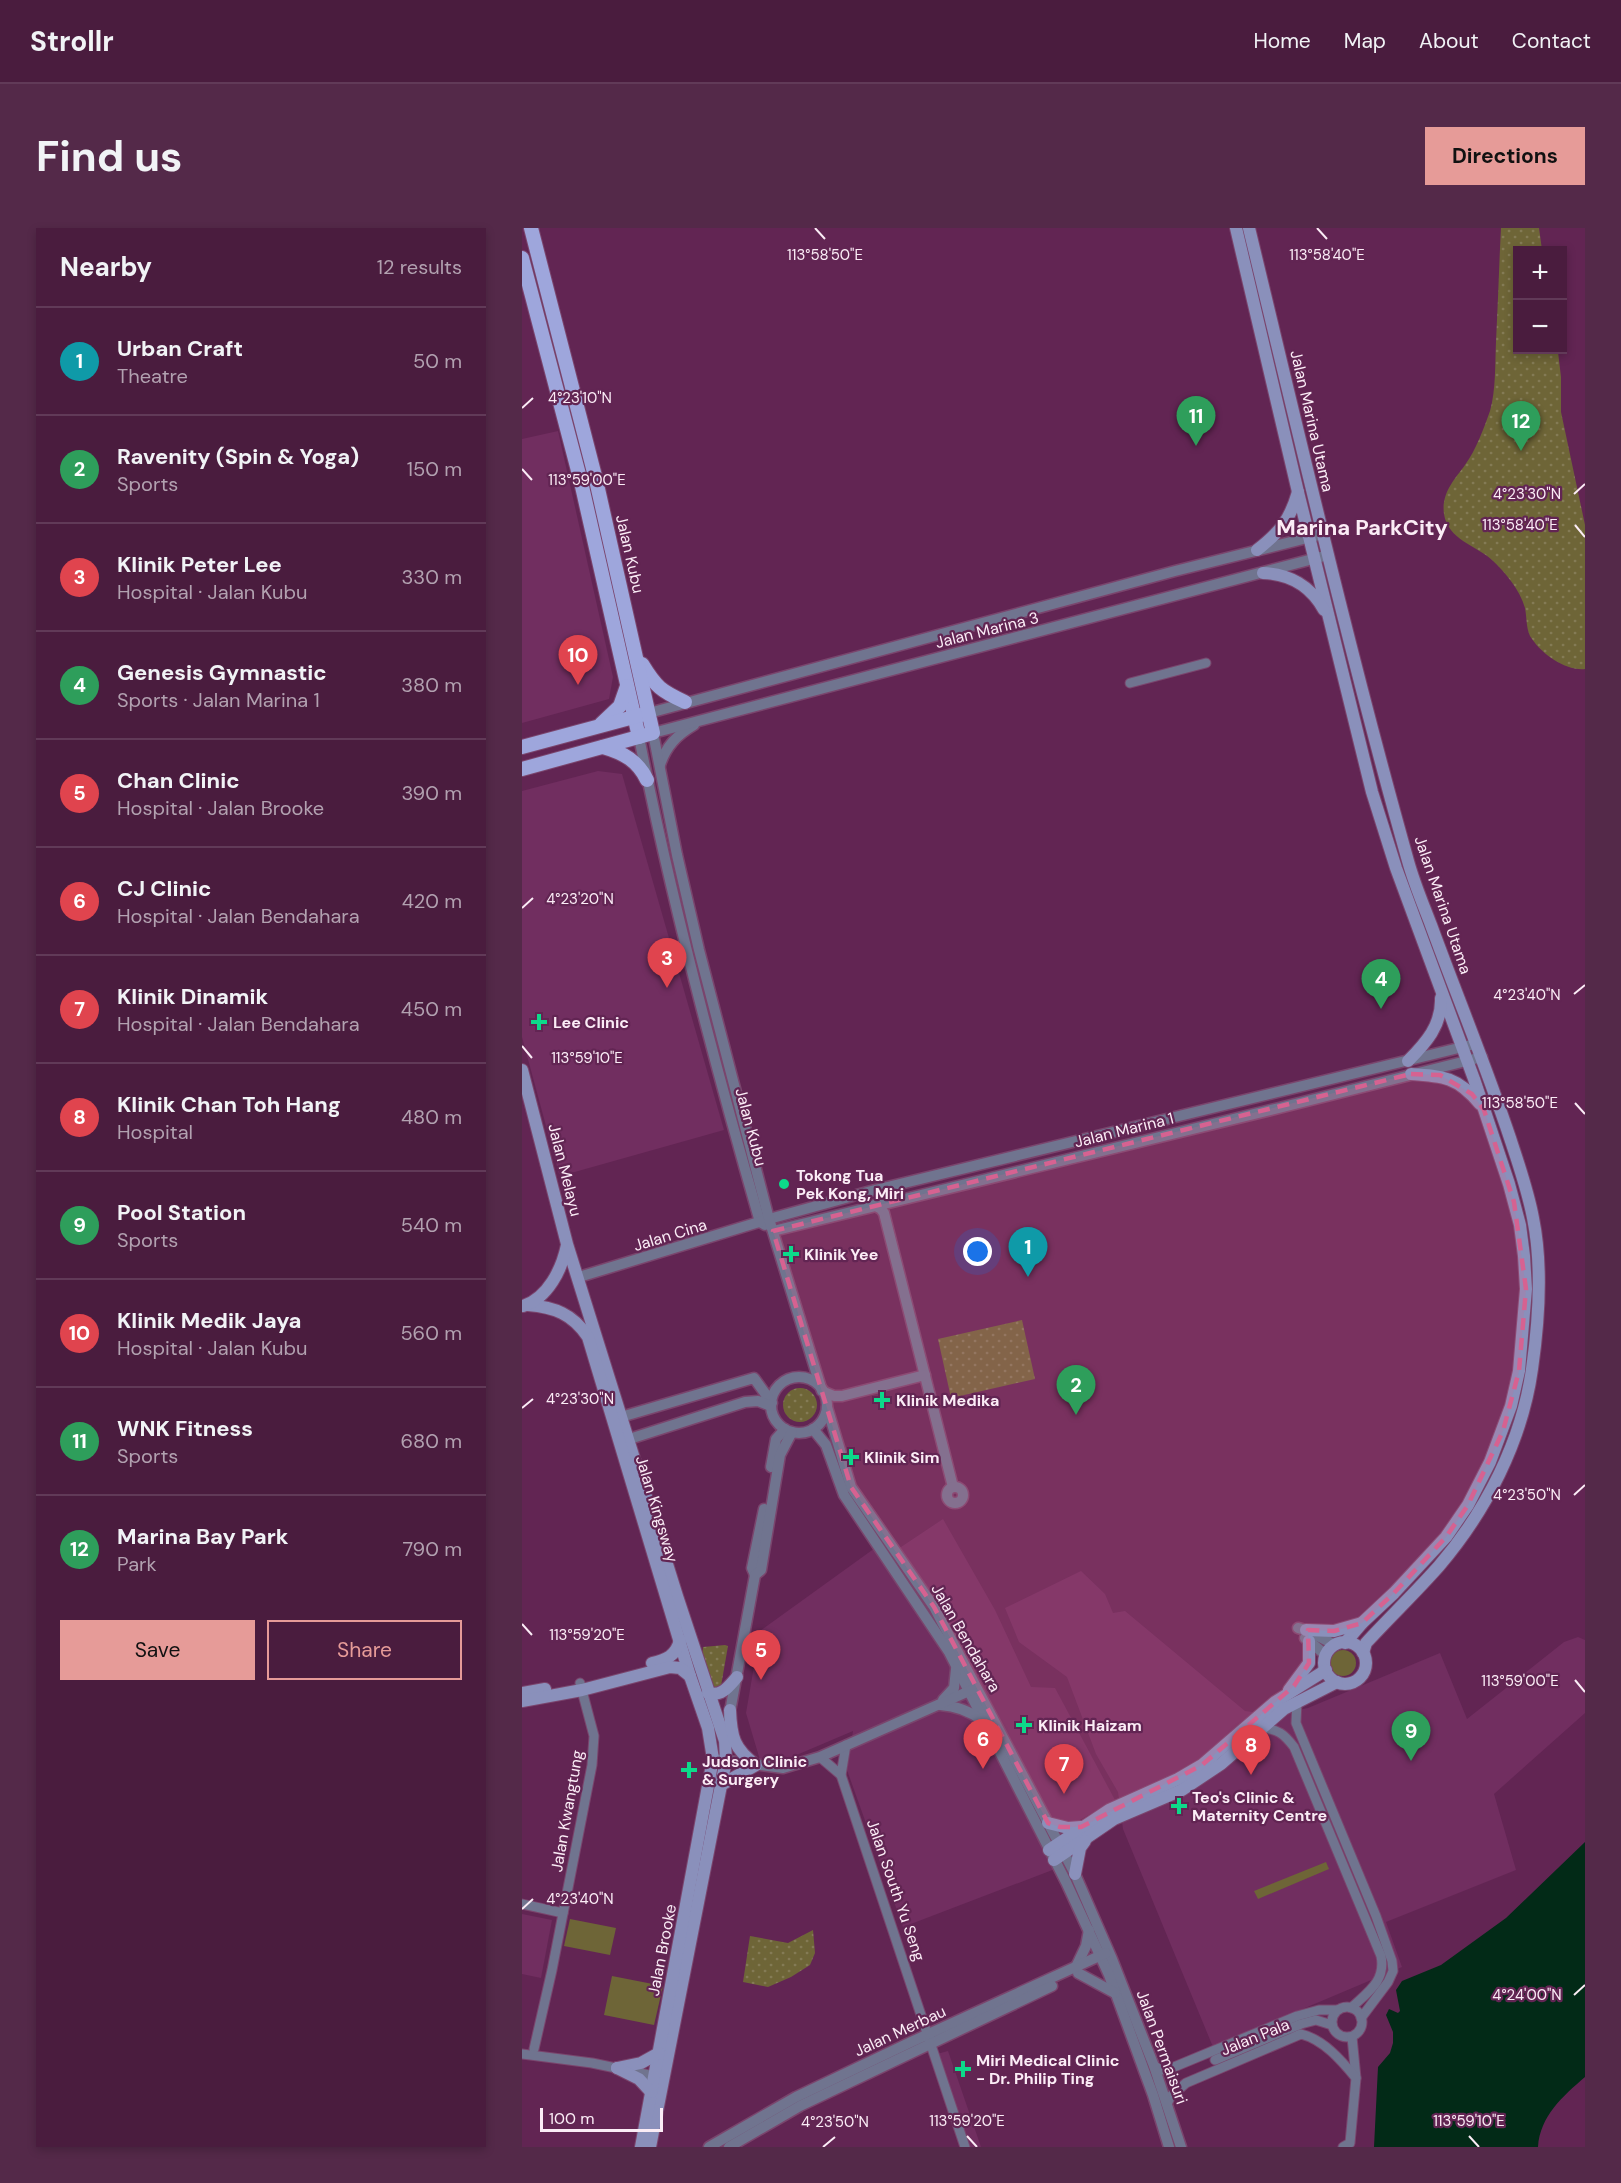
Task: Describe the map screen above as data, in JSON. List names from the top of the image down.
{
  "streets": {
    "main road": [
      "Jalan Marina Utama",
      "Jalan Kubu",
      "Jalan Melayu",
      "Jalan Kingsway",
      "Jalan Brooke"
    ],
    "street": [
      "Jalan Marina 3",
      "Jalan Marina 1",
      "Jalan Cina",
      "Jalan Bendahara",
      "Jalan Kwangtung",
      "Jalan South Yu Seng",
      "Jalan Merbau",
      "Jalan Pala",
      "Jalan Permaisuri"
    ]
  },
  "crossings": [
    ["Jalan Marina Utama", "Jalan Marina 3"],
    ["Jalan Marina Utama", "Jalan Marina 1"],
    ["Jalan Kubu", "Jalan Marina 3"],
    ["Jalan Kubu", "Jalan Marina 1"],
    ["Jalan Kubu", "Jalan Cina"],
    ["Jalan Marina 1", "Jalan Cina"],
    ["Jalan Melayu", "Jalan Cina"],
    ["Jalan Melayu", "Jalan Kingsway"],
    ["Jalan Cina", "Jalan Kingsway"],
    ["Jalan Kingsway", "Jalan Brooke"],
    ["Jalan Bendahara", "Jalan Merbau"],
    ["Jalan Bendahara", "Jalan Permaisuri"],
    ["Jalan South Yu Seng", "Jalan Merbau"],
    ["Jalan Merbau", "Jalan Permaisuri"]
  ],
  "districts": ["Marina ParkCity"],
  "places": {
    "health": [
      "Lee Clinic",
      "Klinik Yee",
      "Klinik Medika",
      "Klinik Sim",
      "Klinik Haizam",
      "Judson Clinic & Surgery",
      "Teo's Clinic & Maternity Centre",
      "Miri Medical Clinic - Dr. Philip Ting"
    ],
    "other": ["Tokong Tua Pek Kong, Miri"]
  },
  "scale_bar": "100 m",
  "page": {
    "header": "Strollr",
    "nav": [
      "Home",
      "Map",
      "About",
      "Contact"
    ],
    "buttons": [
      "Directions",
      ["Save", "Share"]
    ],
    "title": "Find us",
    "heading": ["Nearby", "12 results"],
    "map_buttons": ["+", "−"],
    "list": [
      {
        "mark": "1",
        "name": "Urban Craft",
        "note": "Theatre",
        "value": "50 m"
      },
      {
        "mark": "2",
        "name": "Ravenity (Spin & Yoga)",
        "note": "Sports",
        "value": "150 m"
      },
      {
        "mark": "3",
        "name": "Klinik Peter Lee",
        "note": "Hospital · Jalan Kubu",
        "value": "330 m"
      },
      {
        "mark": "4",
        "name": "Genesis Gymnastic",
        "note": "Sports · Jalan Marina 1",
        "value": "380 m"
      },
      {
        "mark": "5",
        "name": "Chan Clinic",
        "note": "Hospital · Jalan Brooke",
        "value": "390 m"
      },
      {
        "mark": "6",
        "name": "CJ Clinic",
        "note": "Hospital · Jalan Bendahara",
        "value": "420 m"
      },
      {
        "mark": "7",
        "name": "Klinik Dinamik",
        "note": "Hospital · Jalan Bendahara",
        "value": "450 m"
      },
      {
        "mark": "8",
        "name": "Klinik Chan Toh Hang",
        "note": "Hospital",
        "value": "480 m"
      },
      {
        "mark": "9",
        "name": "Pool Station",
        "note": "Sports",
        "value": "540 m"
      },
      {
        "mark": "10",
        "name": "Klinik Medik Jaya",
        "note": "Hospital · Jalan Kubu",
        "value": "560 m"
      },
      {
        "mark": "11",
        "name": "WNK Fitness",
        "note": "Sports",
        "value": "680 m"
      },
      {
        "mark": "12",
        "name": "Marina Bay Park",
        "note": "Park",
        "value": "790 m"
      }
    ],
    "pins": [
      "11",
      "12",
      "10",
      "3",
      "4",
      "1",
      "2",
      "5",
      "9",
      "6",
      "8",
      "7"
    ],
    "scale": "100 m"
  },
  "coordinates": [
    "113°58'50\"E",
    "113°58'40\"E",
    "4°23'10\"N",
    "113°59'00\"E",
    "4°23'30\"N",
    "4°23'20\"N",
    "4°23'40\"N",
    "113°59'10\"E",
    "4°23'50\"N",
    "113°59'20\"E",
    "4°24'00\"N"
  ]
}
